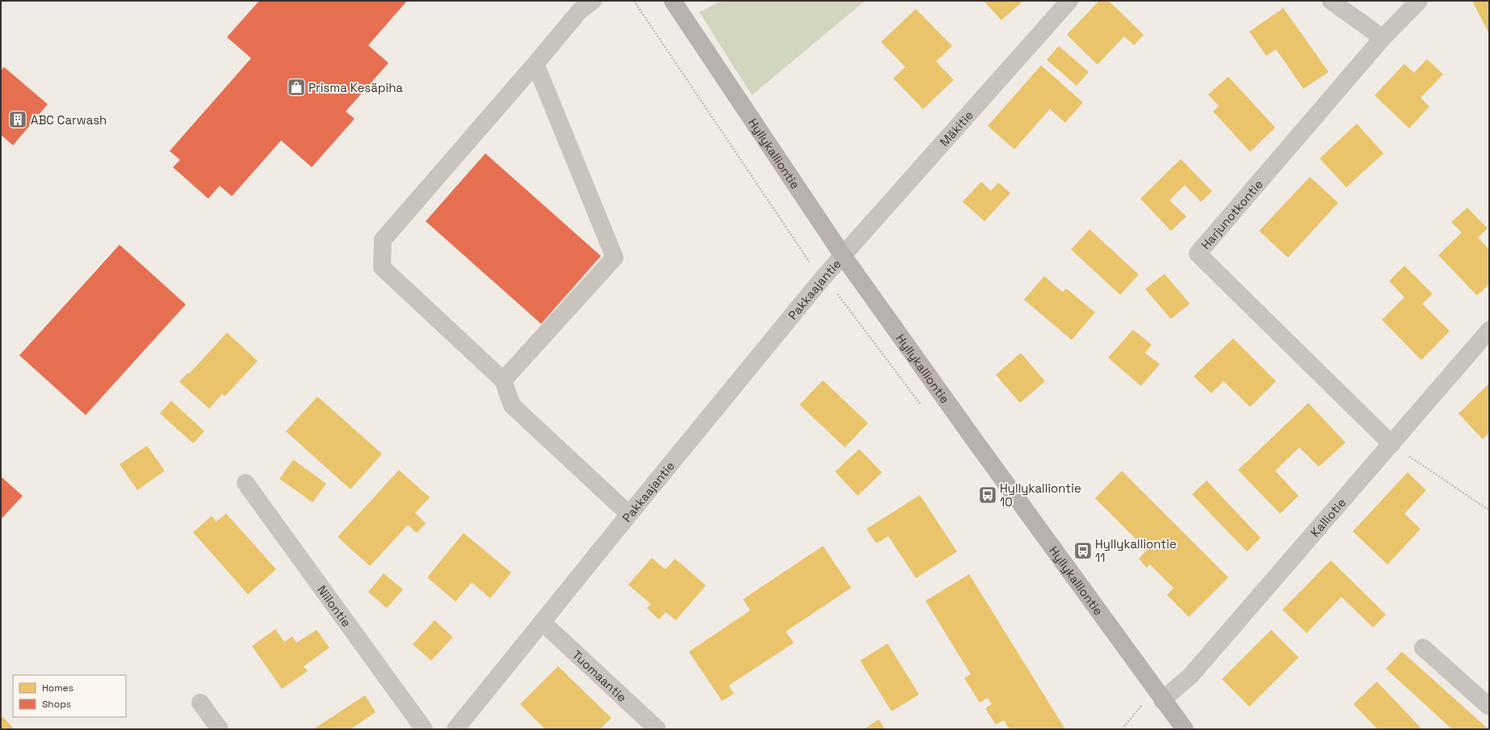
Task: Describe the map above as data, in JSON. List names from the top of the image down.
{
  "streets": {
    "main road": ["Hyllykalliontie"],
    "street": [
      "Mäkitie",
      "Harjunotkontie",
      "Pakkaajantie",
      "Kalliotie",
      "Niilontie",
      "Tuomaantie"
    ]
  },
  "crossings": [
    ["Mäkitie", "Hyllykalliontie"],
    ["Mäkitie", "Pakkaajantie"],
    ["Hyllykalliontie", "Pakkaajantie"],
    ["Hyllykalliontie", "Kalliotie"],
    ["Harjunotkontie", "Kalliotie"],
    ["Pakkaajantie", "Tuomaantie"]
  ],
  "places": {
    "shop": ["Prisma Kesäpiha"],
    "building": ["ABC Carwash"],
    "bus stop": ["Hyllykalliontie 10", "Hyllykalliontie 11"]
  },
  "legend": ["Homes", "Shops"]
}
